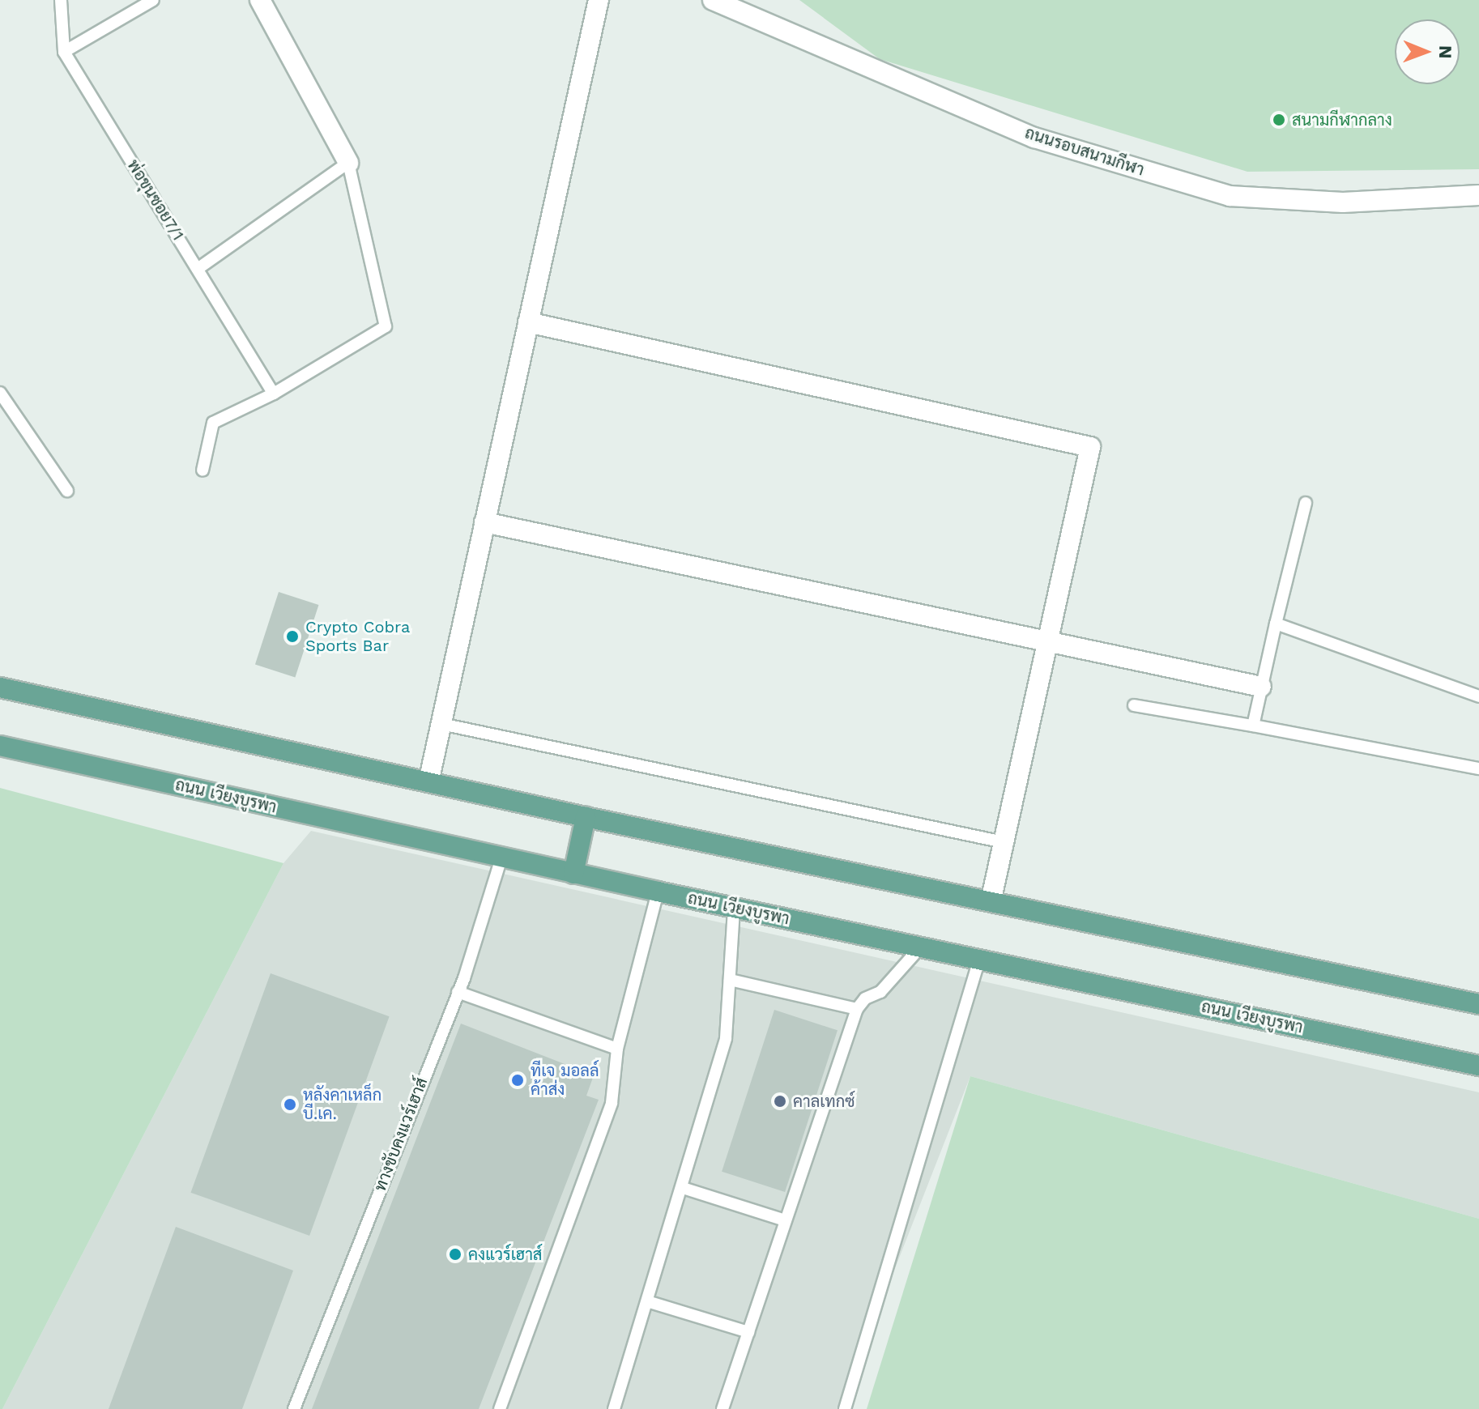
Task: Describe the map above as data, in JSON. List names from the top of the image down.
{
  "streets": {
    "main road": ["ถนน เวียงบูรพา"],
    "street": ["ถนนรอบสนามกีฬา"],
    "lane": ["พ่อขุนซอย7/1", "ทางขับคงแวร์เฮาส์"]
  },
  "crossings": [
    ["ถนน เวียงบูรพา", "ทางขับคงแวร์เฮาส์"]
  ],
  "places": [
    "สนามกีฬากลาง",
    "Crypto Cobra Sports Bar",
    "ทีเจ มอลล์ ค้าส่ง",
    "คาลเทกซ์",
    "หลังคาเหล็ก บี.เค.",
    "คงแวร์เฮาส์"
  ],
  "north": "right"
}
